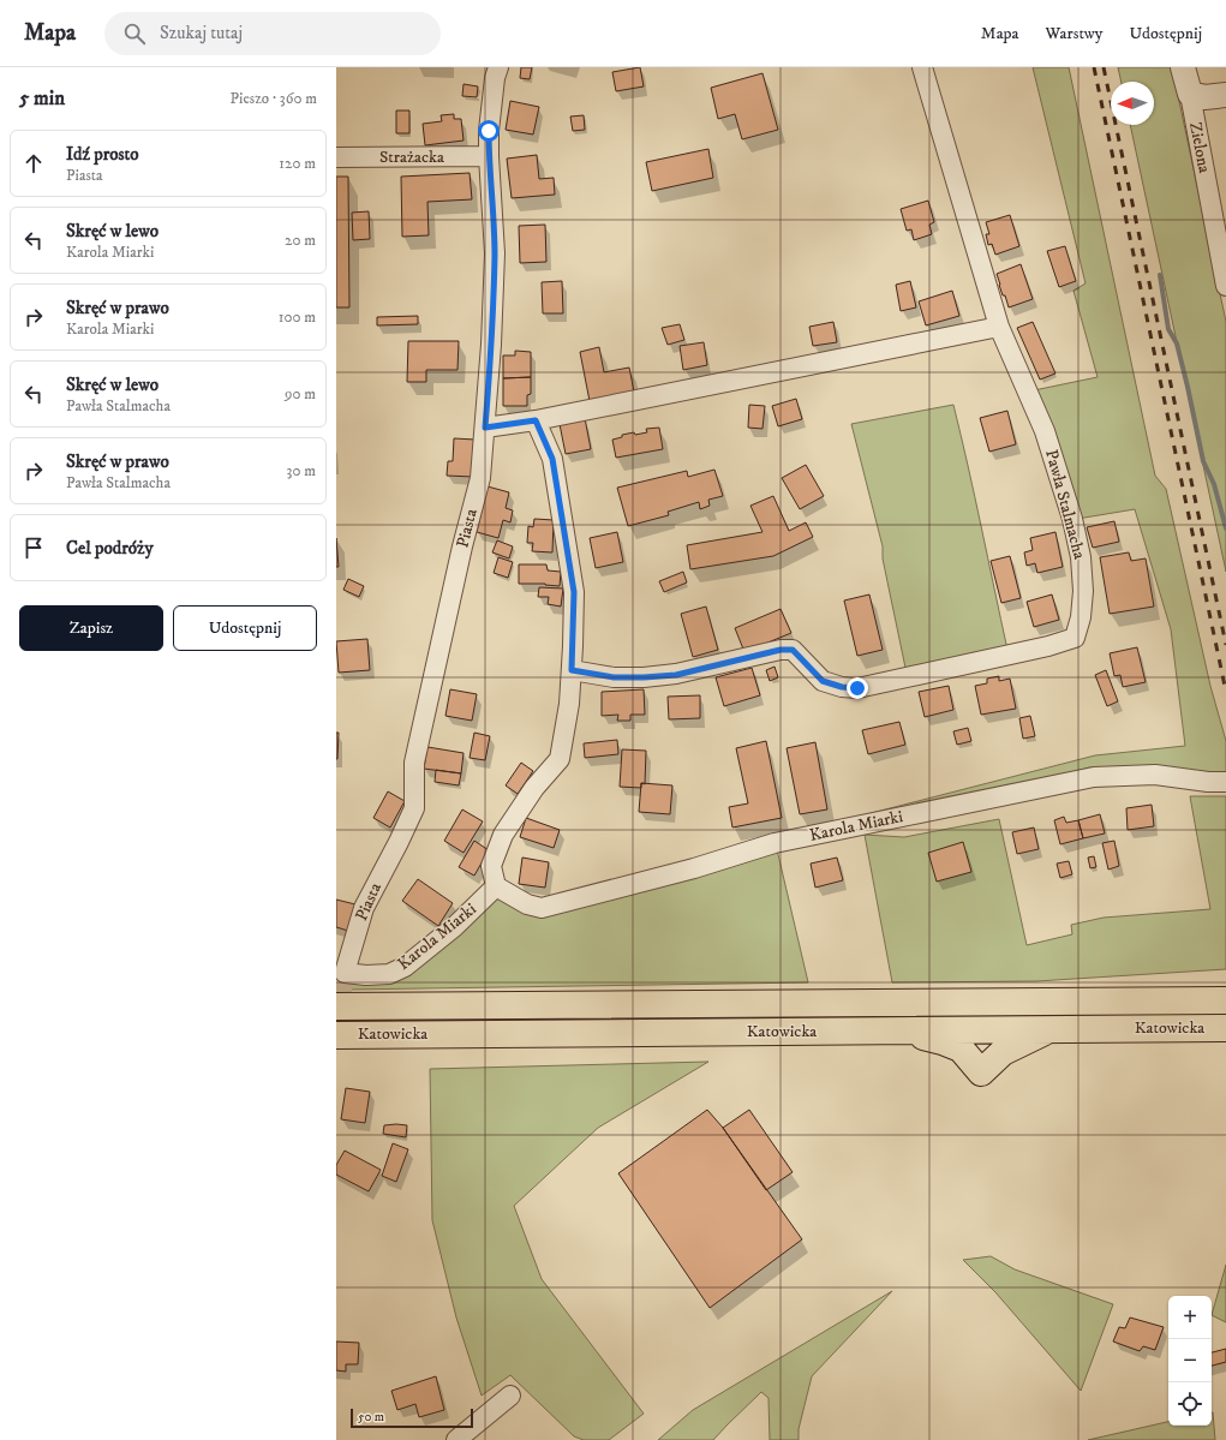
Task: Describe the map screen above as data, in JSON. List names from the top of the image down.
{
  "streets": {
    "main road": ["Katowicka"],
    "street": [
      "Zielona",
      "Strażacka",
      "Pawła Stalmacha",
      "Piasta",
      "Karola Miarki"
    ]
  },
  "crossings": [
    ["Strażacka", "Piasta"],
    ["Piasta", "Karola Miarki"]
  ],
  "scale_bar": "50 m",
  "north": "left",
  "page": {
    "header": "Mapa",
    "search": "Szukaj tutaj",
    "nav": ["Mapa", "Warstwy", "Udostępnij"],
    "heading": ["5 min", "Pieszo · 360 m"],
    "list": [
      ["Idź prosto", "Piasta", "120 m"],
      ["Skręć w lewo", "Karola Miarki", "20 m"],
      ["Skręć w prawo", "Karola Miarki", "100 m"],
      ["Skręć w lewo", "Pawła Stalmacha", "90 m"],
      ["Skręć w prawo", "Pawła Stalmacha", "30 m"],
      "Cel podróży"
    ],
    "buttons": ["Zapisz", "Udostępnij"],
    "map_buttons": ["+", "−"],
    "scale": "50 m"
  }
}
